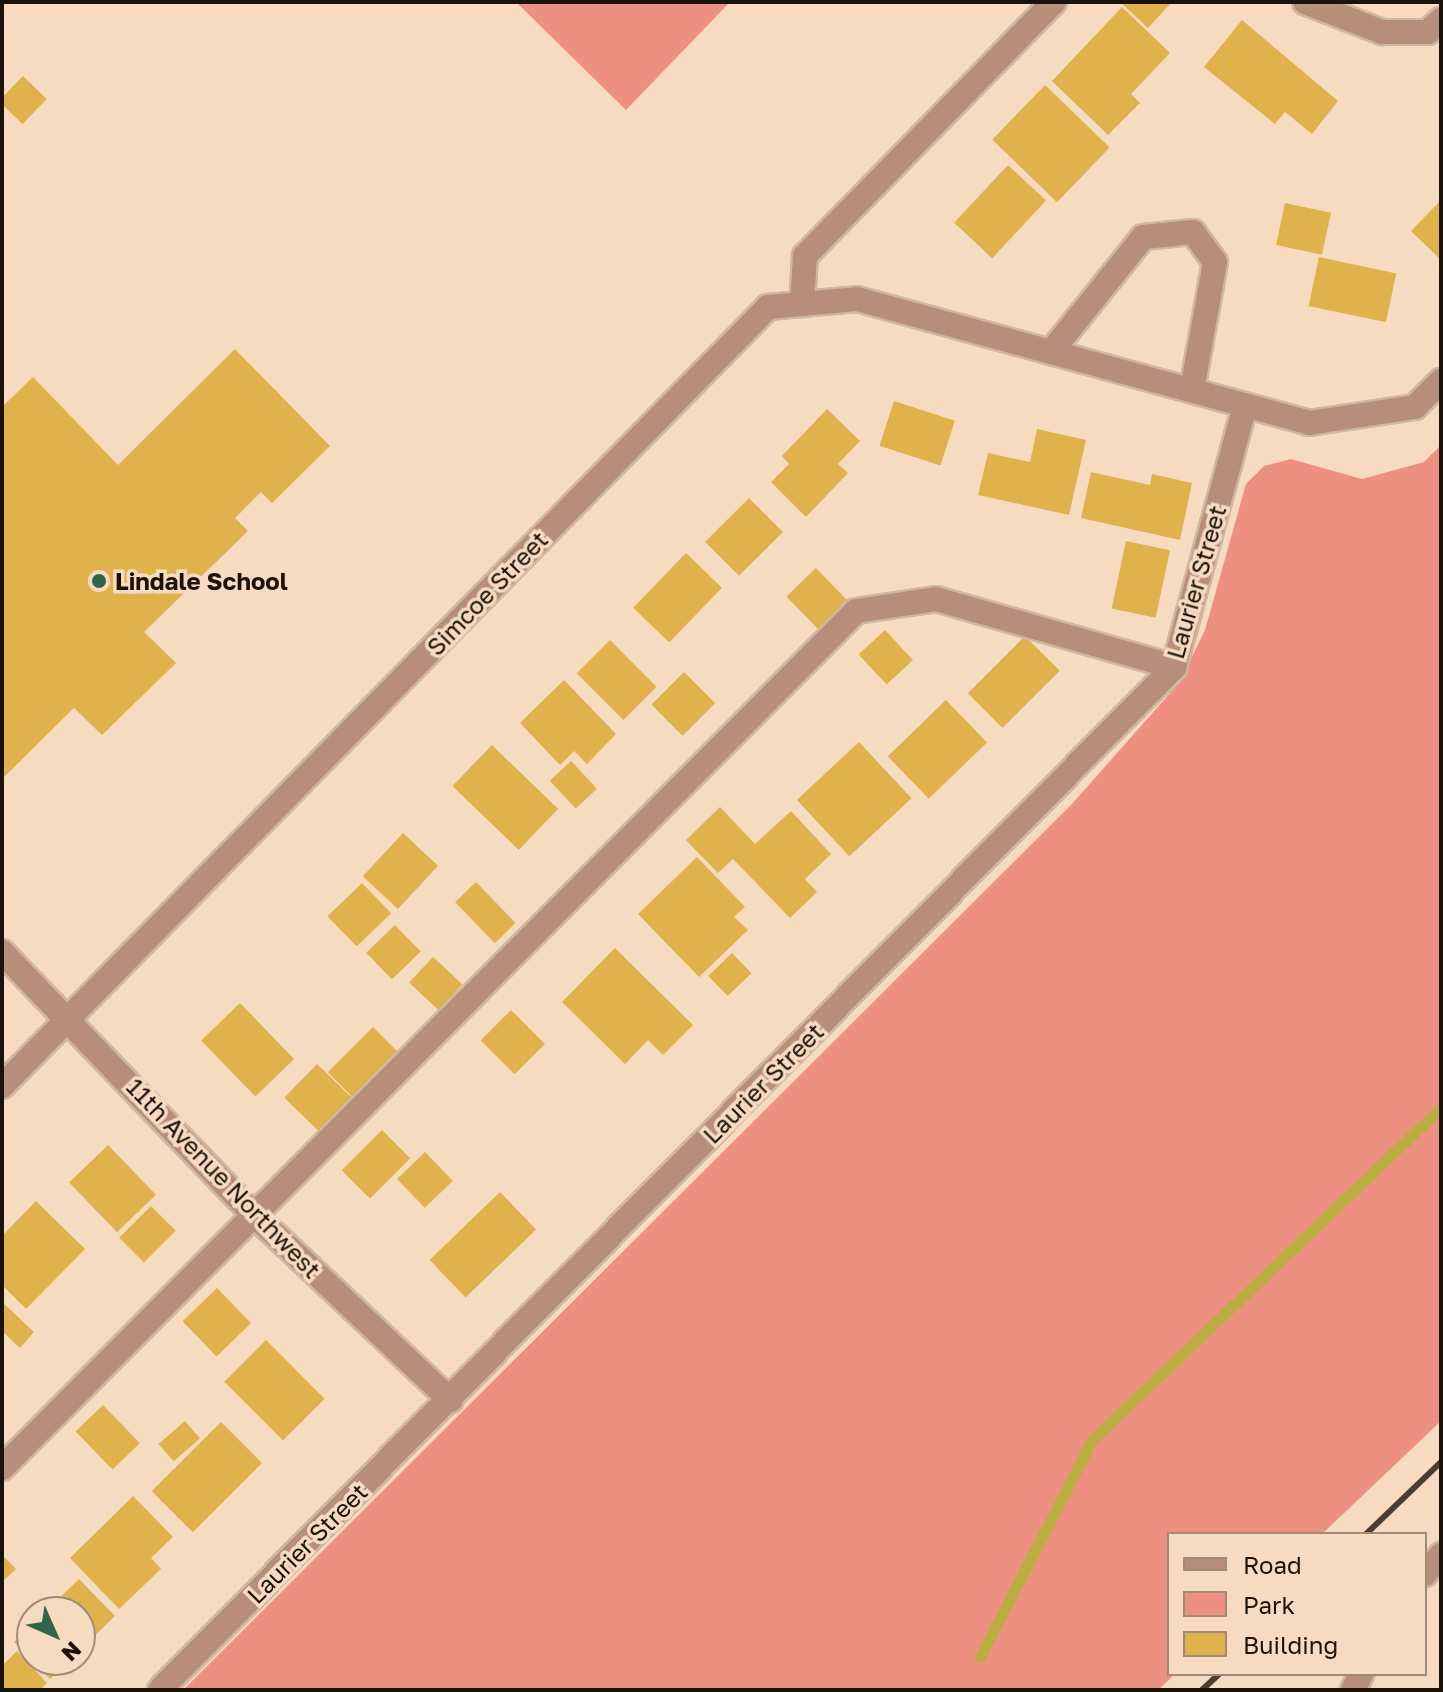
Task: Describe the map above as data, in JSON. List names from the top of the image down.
{
  "streets": {
    "street": ["Laurier Street", "Simcoe Street", "11th Avenue Northwest"]
  },
  "crossings": [
    ["Laurier Street", "Simcoe Street"],
    ["Laurier Street", "11th Avenue Northwest"],
    ["Simcoe Street", "11th Avenue Northwest"]
  ],
  "places": ["Lindale School"],
  "legend": ["Road", "Park", "Building"],
  "north": "bottom right"
}
